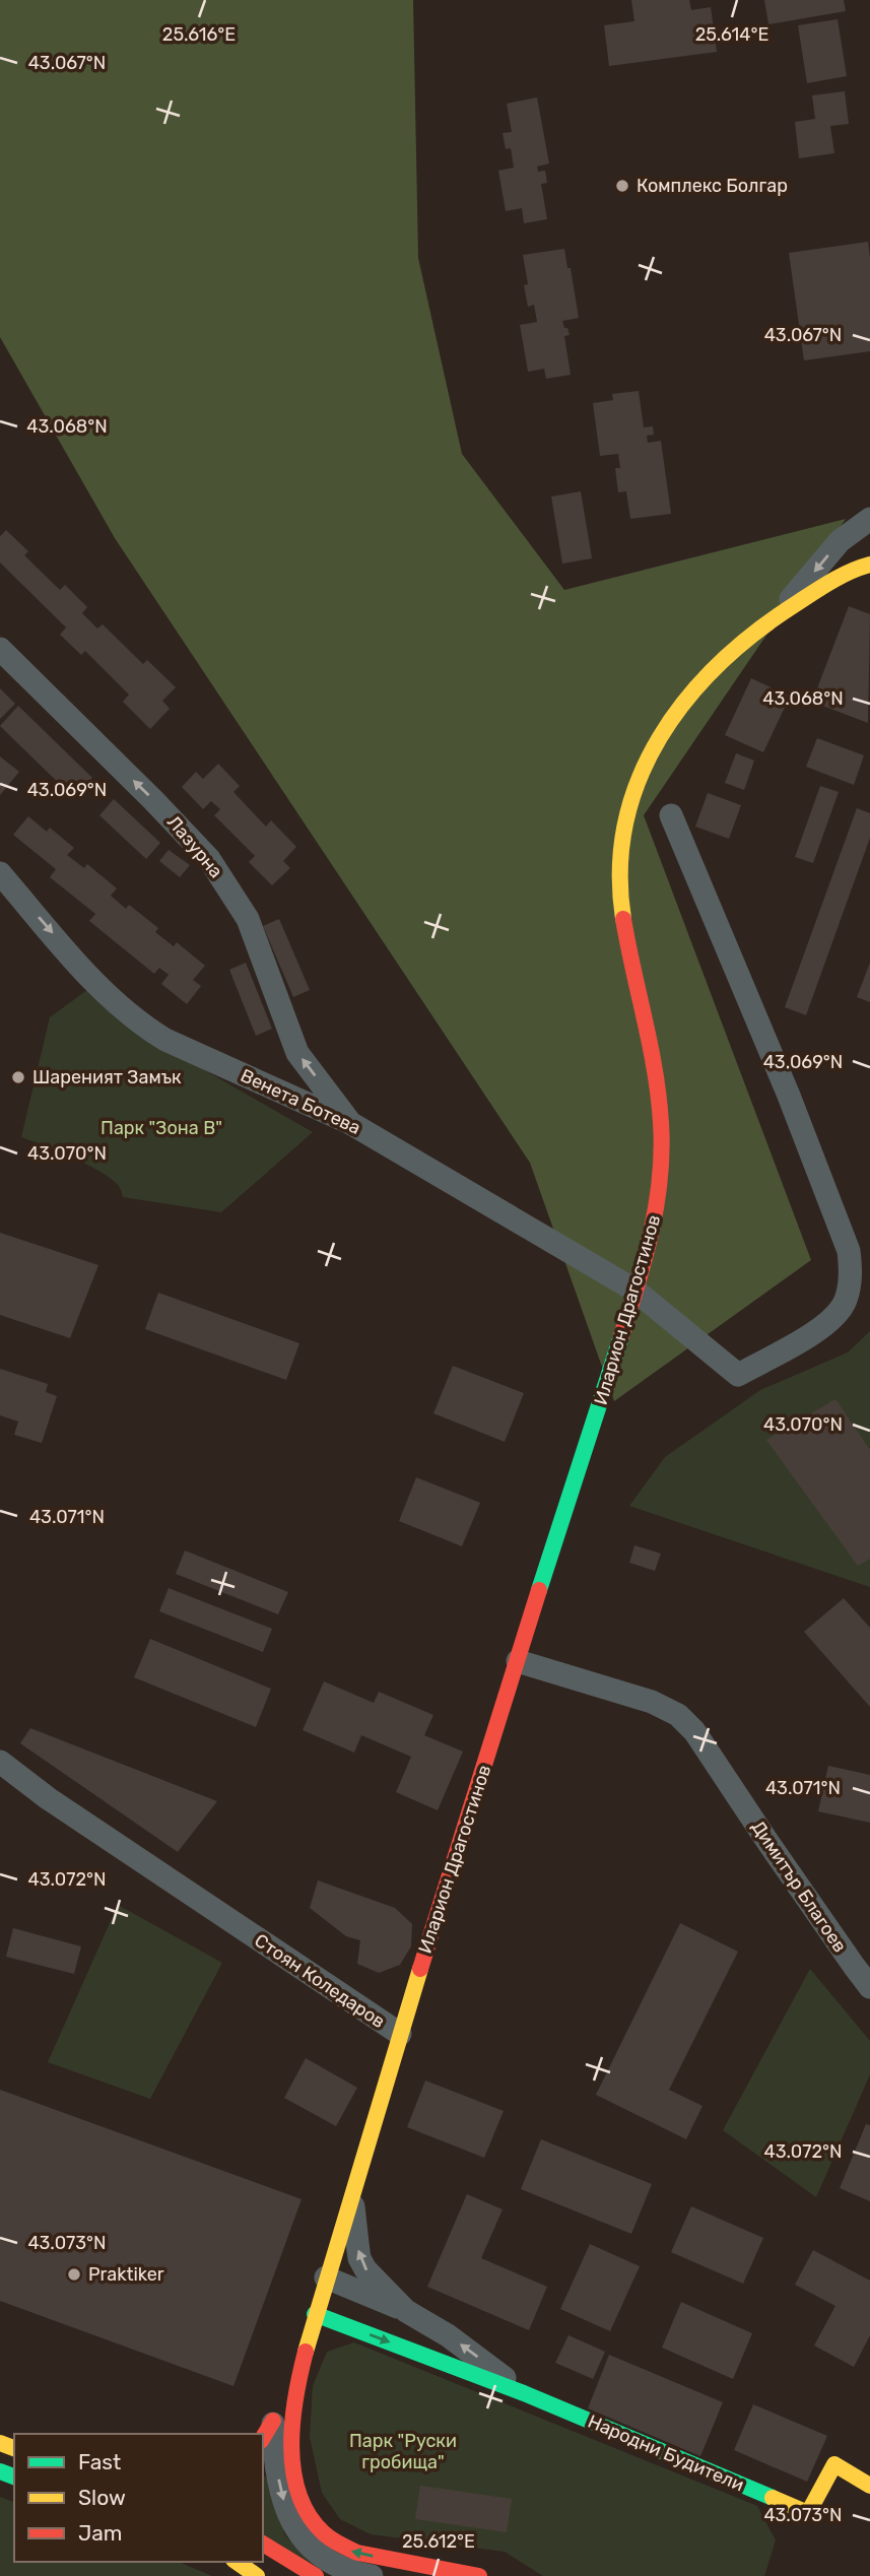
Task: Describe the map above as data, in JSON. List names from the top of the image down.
{
  "streets": {
    "street": [
      "Лазурна",
      "Венета Ботева",
      "Иларион Драгостинов",
      "Димитър Благоев",
      "Стоян Коледаров",
      "Народни Будители"
    ]
  },
  "crossings": [
    ["Лазурна", "Венета Ботева"],
    ["Венета Ботева", "Иларион Драгостинов"],
    ["Иларион Драгостинов", "Димитър Благоев"],
    ["Иларион Драгостинов", "Стоян Коледаров"],
    ["Стоян Коледаров", "Народни Будители"]
  ],
  "one_way": ["Лазурна"],
  "parks": ["Парк \"Зона В\"", "Парк \"Руски гробища\""],
  "places": ["Комплекс Болгар", "Шареният Замък", "Praktiker"],
  "legend": ["Fast", "Slow", "Jam"],
  "coordinates": [
    "25.616°E",
    "25.614°E",
    "43.067°N",
    "43.068°N",
    "43.069°N",
    "43.070°N",
    "43.071°N",
    "43.072°N",
    "43.073°N",
    "25.612°E"
  ]
}
